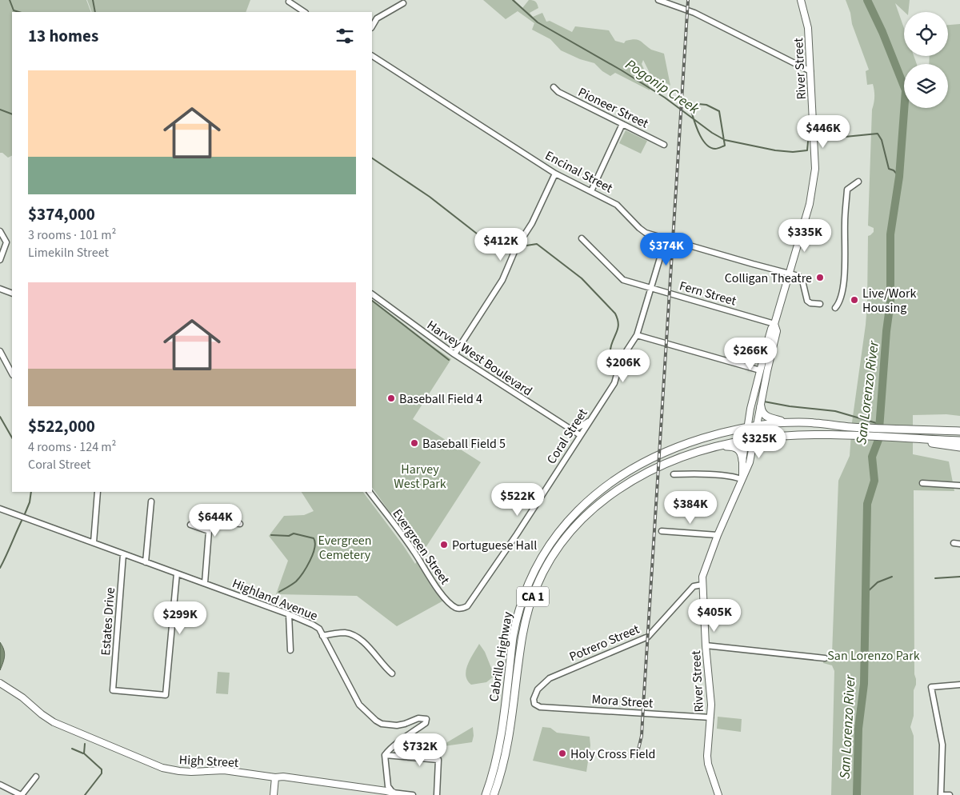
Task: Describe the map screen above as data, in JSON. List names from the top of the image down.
{
  "streets": {
    "highway": ["CA 1", "Cabrillo Highway"],
    "main road": ["River Street", "High Street"],
    "street": [
      "Pioneer Street",
      "Encinal Street",
      "Fern Street",
      "Harvey West Boulevard",
      "Coral Street",
      "Evergreen Street",
      "Highland Avenue",
      "Estates Drive",
      "Potrero Street",
      "Mora Street"
    ]
  },
  "crossings": [
    ["River Street", "Encinal Street"],
    ["River Street", "Fern Street"],
    ["River Street", "Potrero Street"],
    ["River Street", "Cabrillo Highway"],
    ["River Street", "Mora Street"],
    ["Encinal Street", "Coral Street"],
    ["Fern Street", "Coral Street"],
    ["Harvey West Boulevard", "Coral Street"],
    ["Coral Street", "Evergreen Street"],
    ["Highland Avenue", "Estates Drive"],
    ["Potrero Street", "Mora Street"]
  ],
  "water": ["Pogonip Creek", "San Lorenzo River"],
  "parks": ["Harvey West Park", "Evergreen Cemetery", "San Lorenzo Park"],
  "places": [
    "Colligan Theatre",
    "Live/Work Housing",
    "Baseball Field 4",
    "Baseball Field 5",
    "Portuguese Hall",
    "Holy Cross Field"
  ],
  "page": {
    "heading": "13 homes",
    "list": [
      {
        "name": "$374,000",
        "note": "3 rooms · 101 m² · Limekiln Street"
      },
      {
        "name": "$522,000",
        "note": "4 rooms · 124 m² · Coral Street"
      }
    ],
    "price": [
      "$446K",
      "$335K",
      "$412K",
      "$374K",
      "$266K",
      "$206K",
      "$325K",
      "$522K",
      "$384K",
      "$644K",
      "$405K",
      "$299K",
      "$732K"
    ]
  }
}
